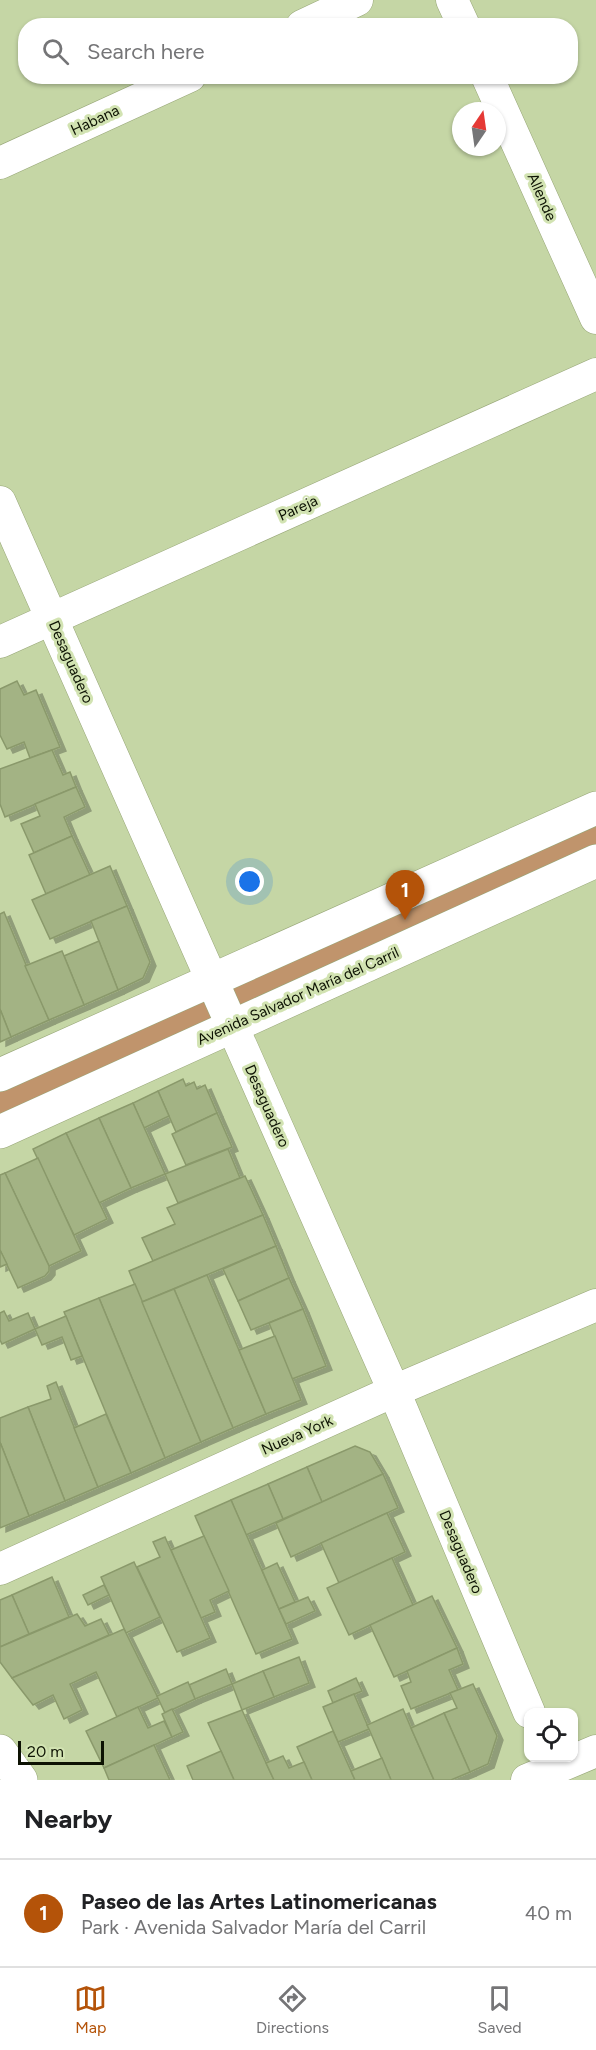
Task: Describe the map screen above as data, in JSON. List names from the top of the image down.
{
  "streets": {
    "street": [
      "Habana",
      "Allende",
      "Pareja",
      "Desaguadero",
      "Avenida Salvador María del Carril",
      "Nueva York"
    ]
  },
  "crossings": [
    ["Pareja", "Desaguadero"],
    ["Desaguadero", "Avenida Salvador María del Carril"],
    ["Desaguadero", "Nueva York"]
  ],
  "scale_bar": "20 m",
  "north": "top",
  "page": {
    "search": "Search here",
    "pins": "1",
    "scale": "20 m",
    "heading": "Nearby",
    "list": [
      {
        "mark": "1",
        "name": "Paseo de las Artes Latinomericanas",
        "note": "Park · Avenida Salvador María del Carril",
        "value": "40 m"
      }
    ],
    "nav": ["Map", "Directions", "Saved"]
  }
}
